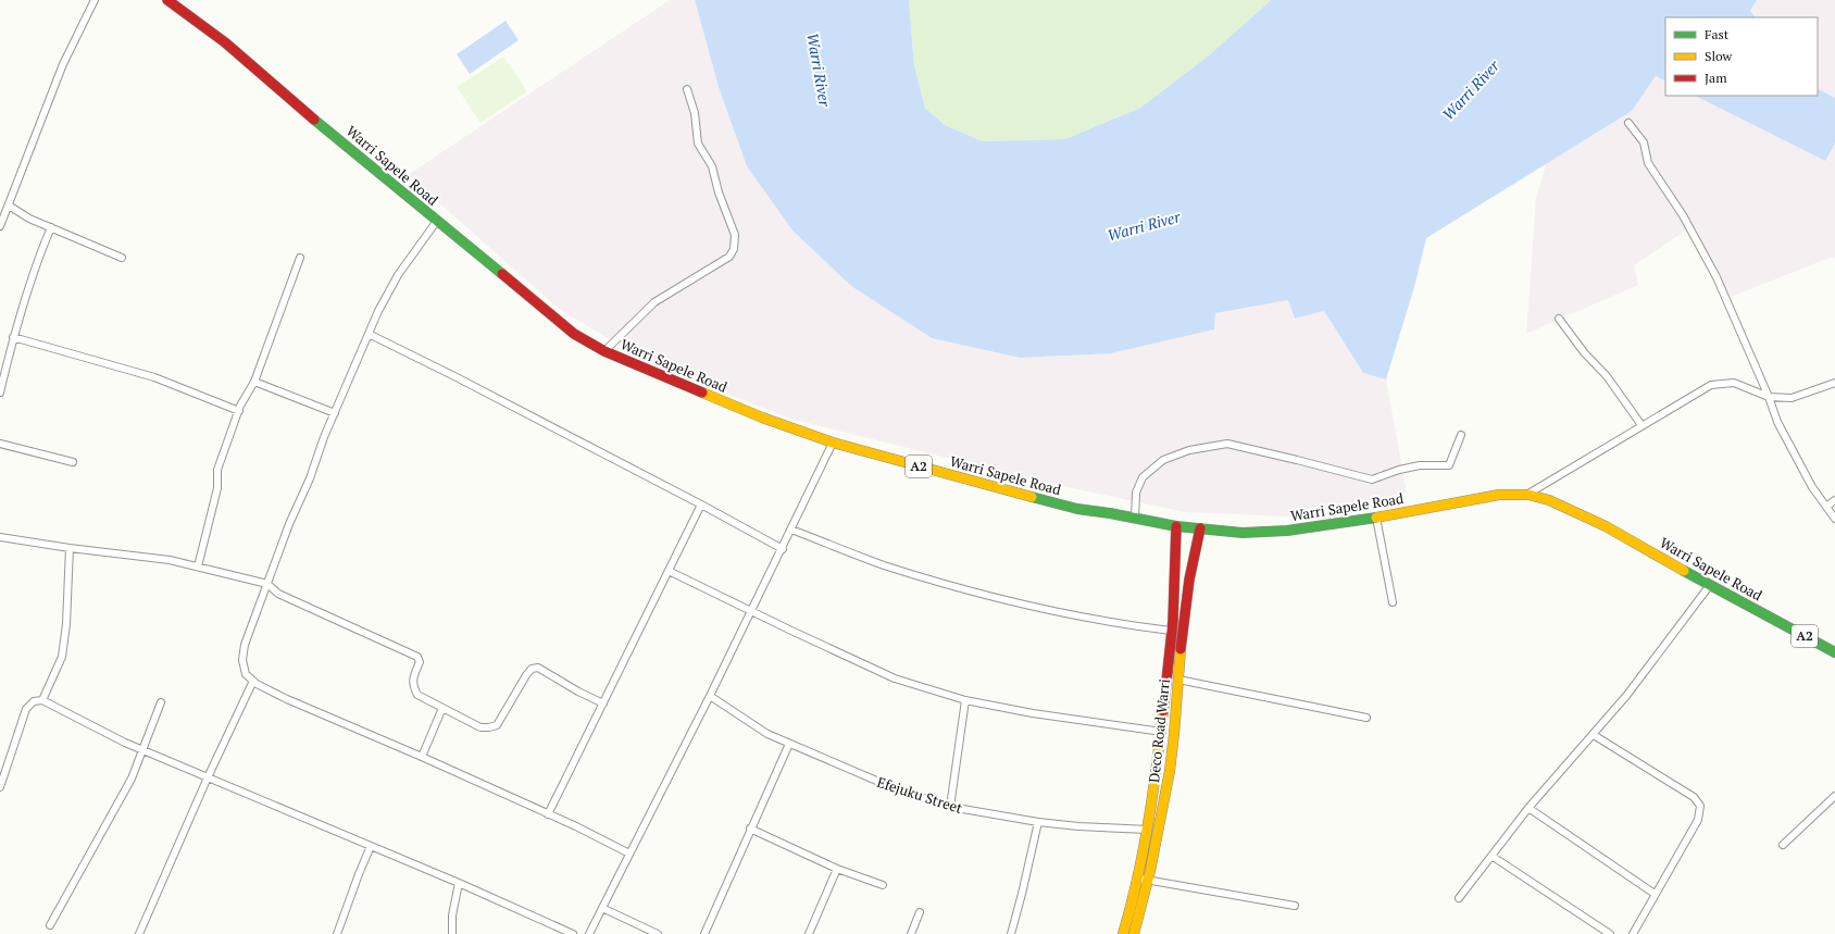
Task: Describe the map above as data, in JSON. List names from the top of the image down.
{
  "streets": {
    "main road": ["Warri Sapele Road", "A2", "Deco Road Warri"],
    "street": ["Efejuku Street"]
  },
  "crossings": [
    ["Warri Sapele Road", "Deco Road Warri"],
    ["Deco Road Warri", "Efejuku Street"]
  ],
  "water": ["Warri River"],
  "legend": ["Fast", "Slow", "Jam"]
}
